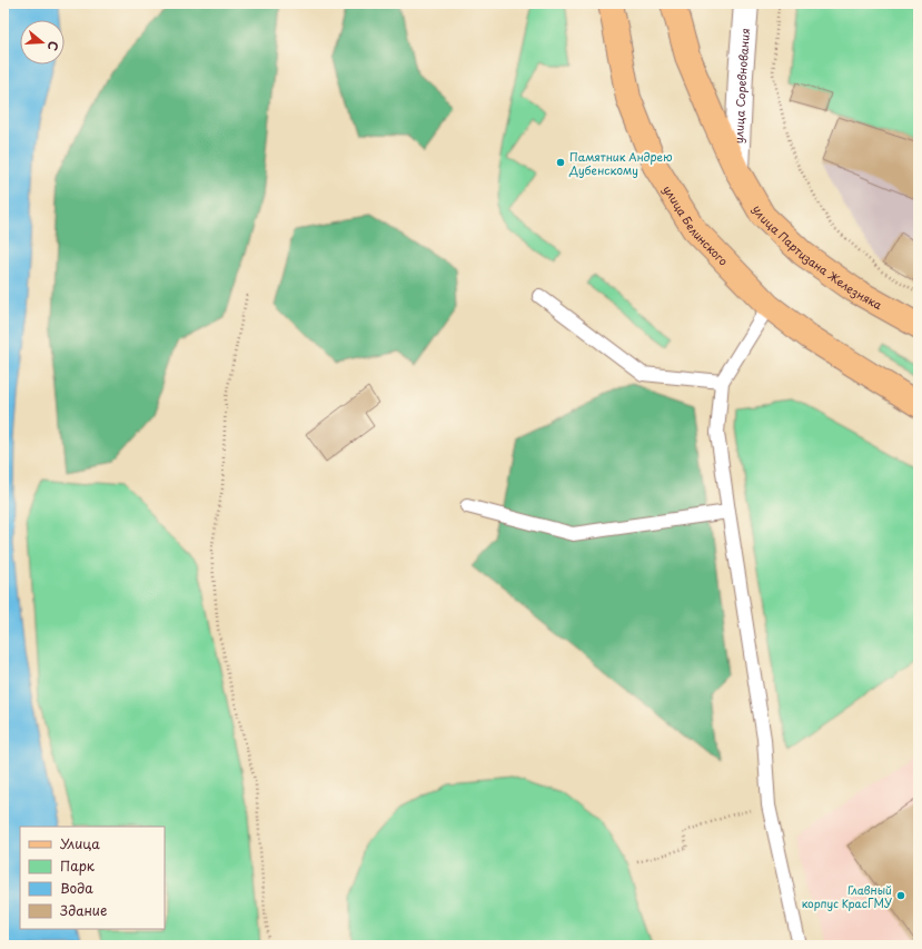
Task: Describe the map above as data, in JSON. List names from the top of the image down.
{
  "streets": {
    "main road": ["улица Белинского", "улица Партизана Железняка"],
    "street": ["улица Соревнования"]
  },
  "crossings": [
    ["улица Соревнования", "улица Партизана Железняка"]
  ],
  "places": ["Памятник Андрею Дубенскому", "Главный корпус КрасГМУ"],
  "legend": [
    "Улица",
    "Парк",
    "Вода",
    "Здание"
  ],
  "north": "right"
}
